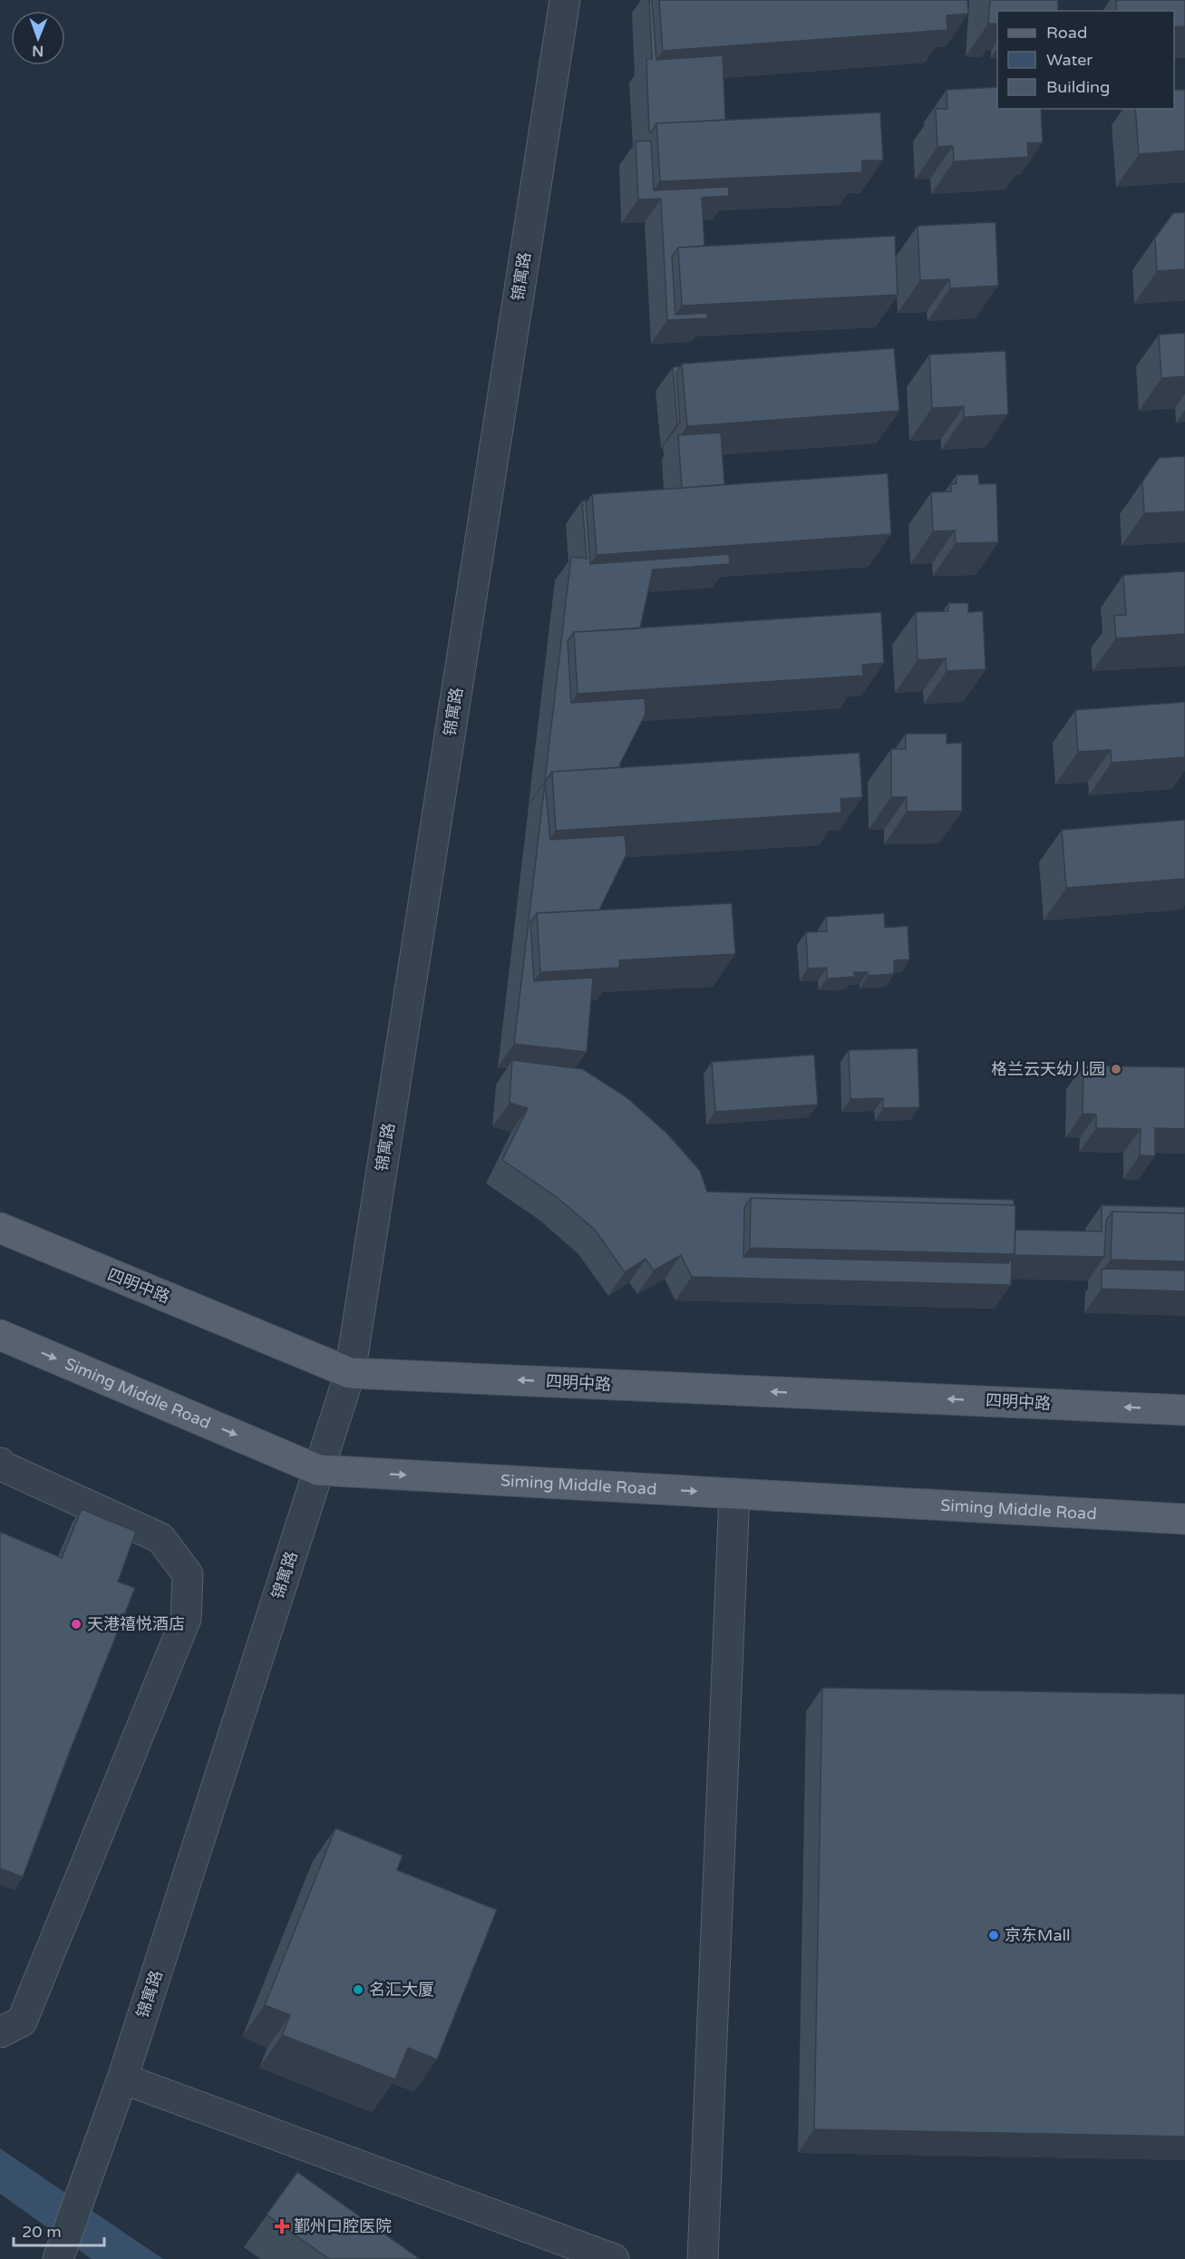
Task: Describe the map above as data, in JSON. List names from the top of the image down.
{
  "streets": {
    "main road": ["四明中路", "Siming Middle Road"],
    "street": ["锦寓路"]
  },
  "crossings": [
    ["锦寓路", "四明中路"],
    ["锦寓路", "Siming Middle Road"]
  ],
  "one_way": ["四明中路", "Siming Middle Road"],
  "places": {
    "other": [
      "格兰云天幼儿园",
      "天港禧悦酒店",
      "京东Mall",
      "名汇大厦"
    ],
    "health": ["鄞州口腔医院"]
  },
  "legend": ["Road", "Water", "Building"],
  "scale_bar": "20 m",
  "north": "bottom"
}
